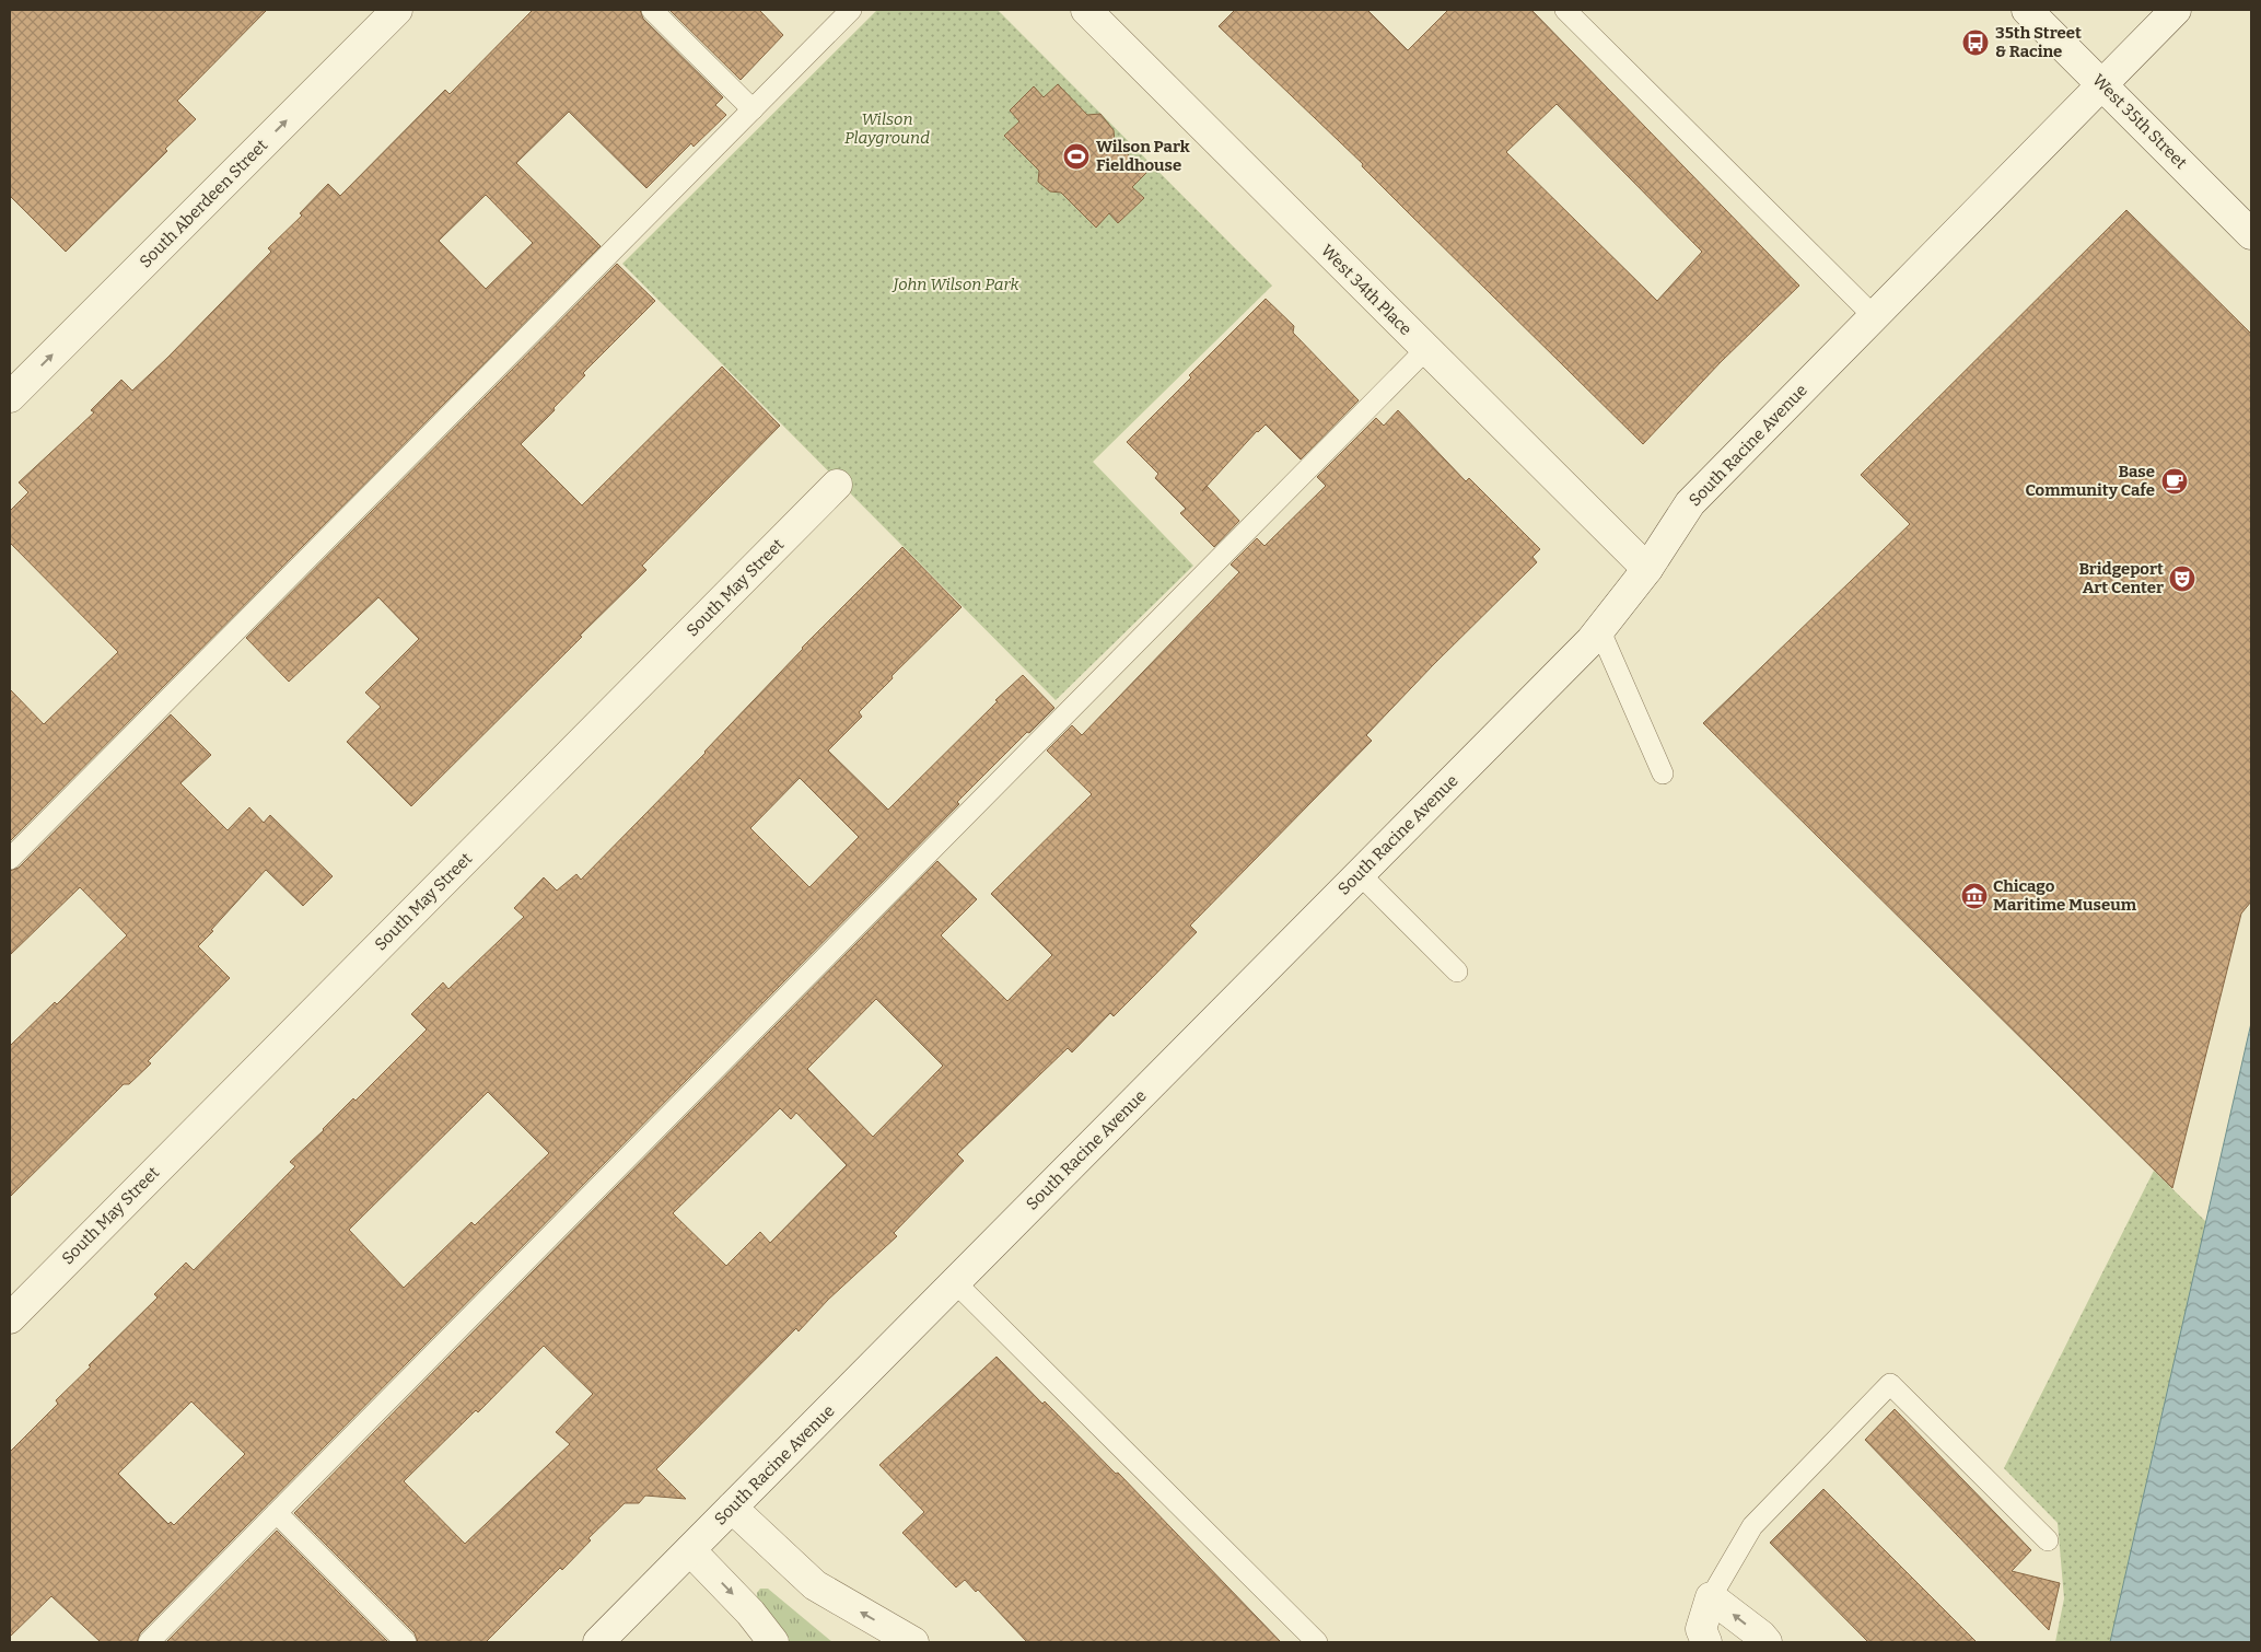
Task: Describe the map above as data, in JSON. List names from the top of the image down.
{
  "streets": {
    "street": [
      "West 35th Street",
      "South Aberdeen Street",
      "West 34th Place",
      "South Racine Avenue",
      "South May Street"
    ]
  },
  "crossings": [
    ["West 35th Street", "South Racine Avenue"],
    ["West 34th Place", "South Racine Avenue"]
  ],
  "one_way": ["South Aberdeen Street"],
  "parks": ["Wilson Playground", "John Wilson Park"],
  "places": {
    "bus stop": ["35th Street & Racine"],
    "sports": ["Wilson Park Fieldhouse"],
    "cafe": ["Base Community Cafe"],
    "theatre": ["Bridgeport Art Center"],
    "museum": ["Chicago Maritime Museum"]
  }
}
